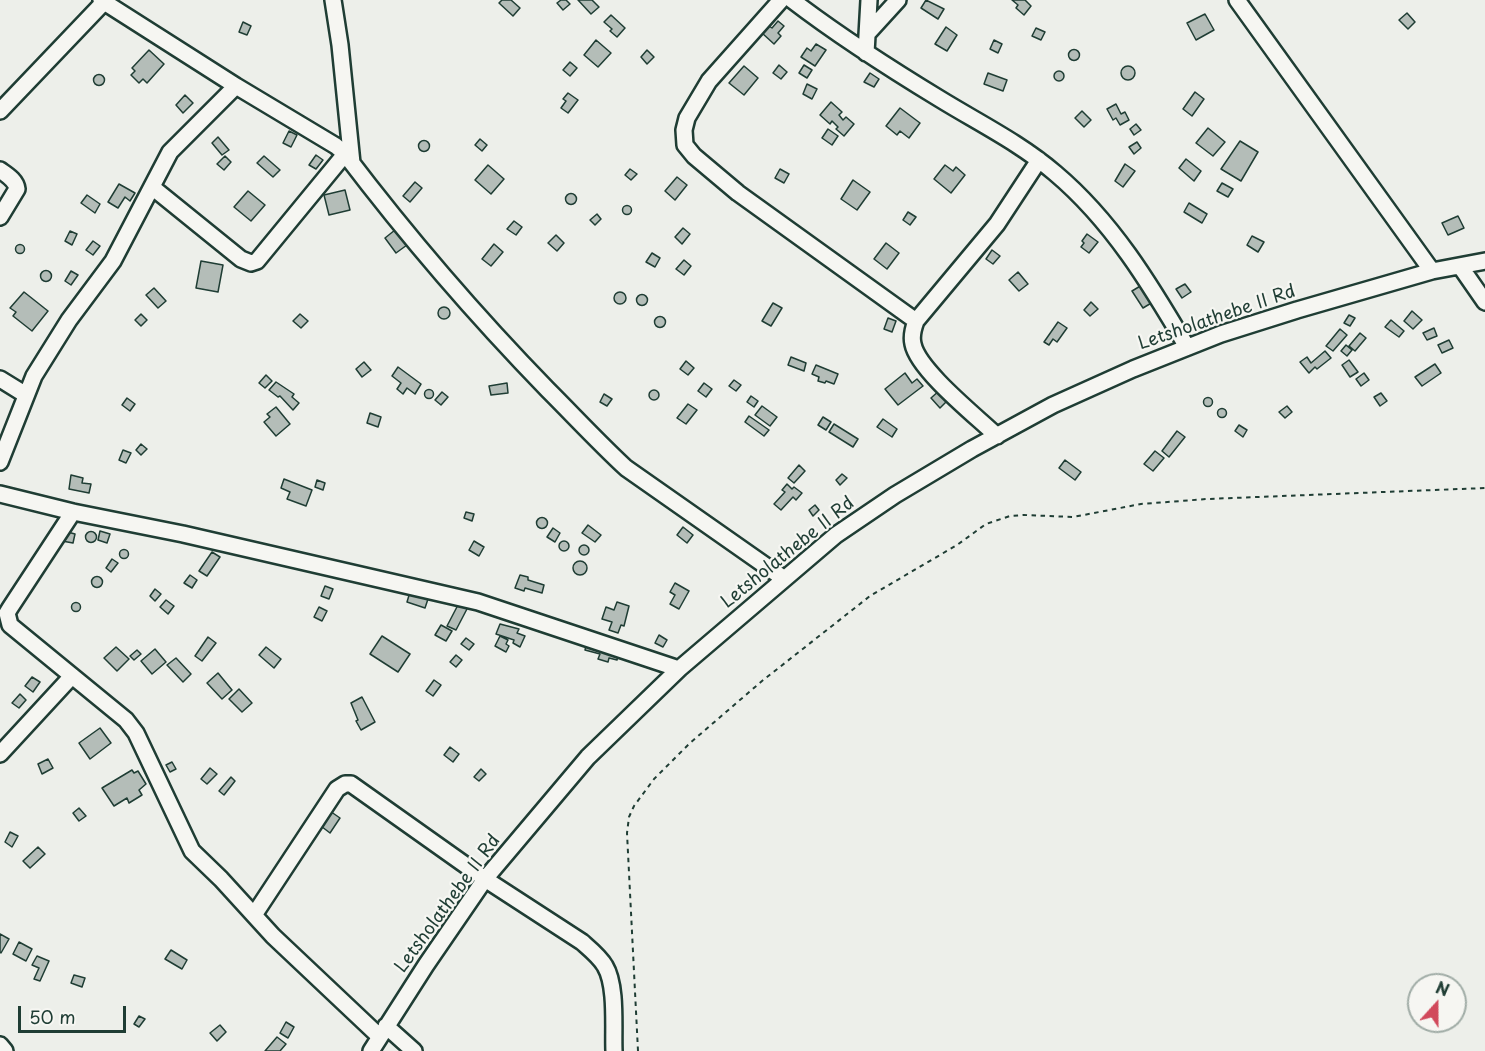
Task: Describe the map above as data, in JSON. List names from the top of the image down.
{
  "streets": {
    "street": ["Letsholathebe II Rd"]
  },
  "scale_bar": "50 m",
  "north": "top"
}
